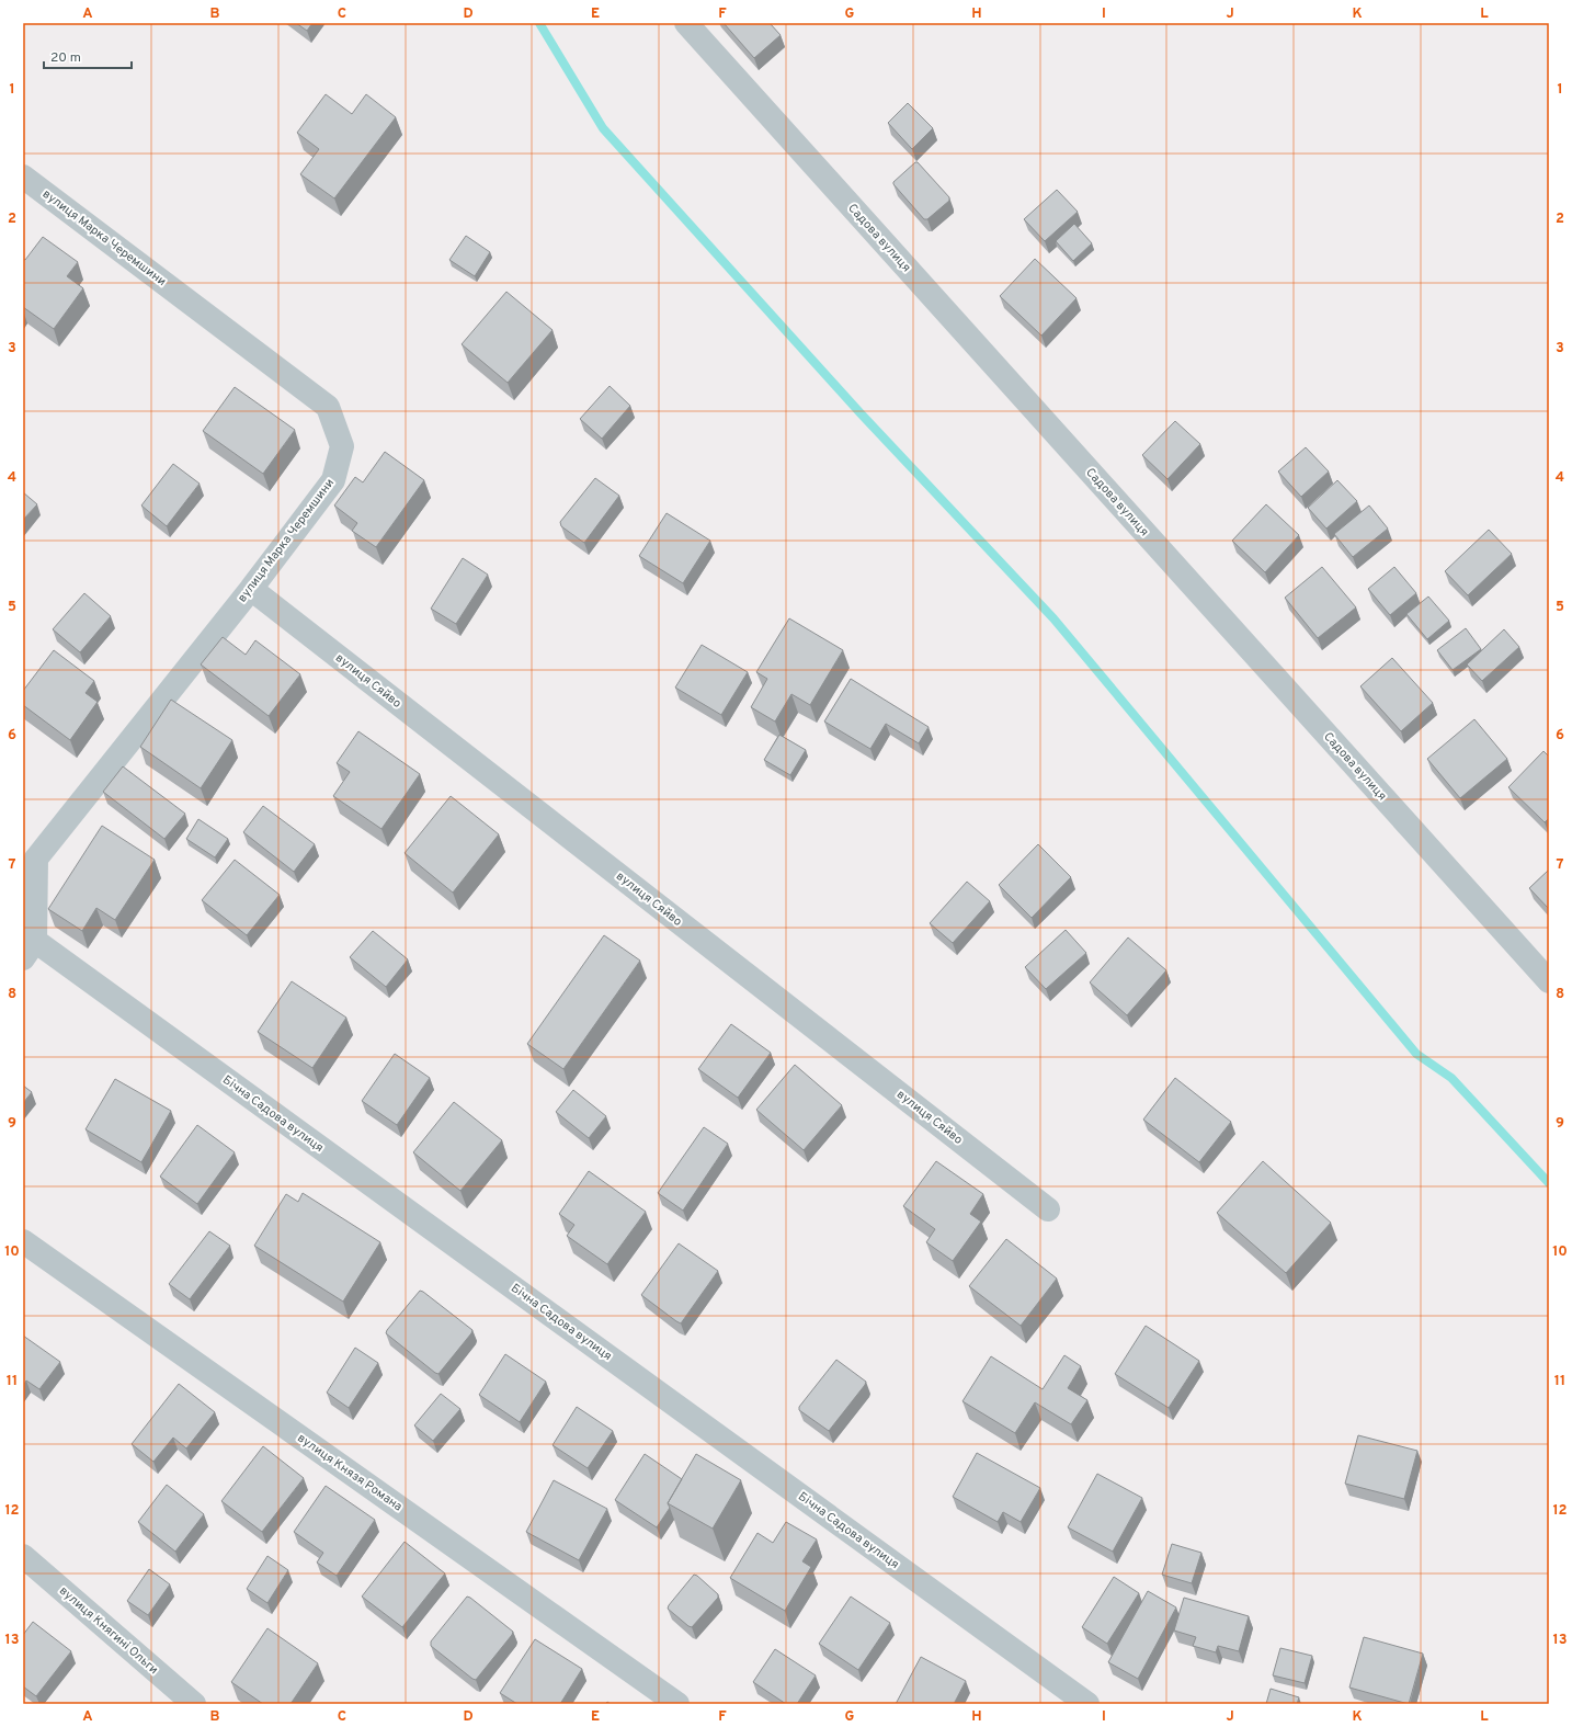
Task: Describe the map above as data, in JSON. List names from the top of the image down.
{
  "streets": {
    "street": [
      "вулиця Марка Черемшини",
      "Садова вулиця",
      "вулиця Сяйво",
      "Бічна Садова вулиця",
      "вулиця Князя Романа",
      "вулиця Княгині Ольги"
    ]
  },
  "crossings": [
    ["вулиця Марка Черемшини", "вулиця Сяйво"]
  ],
  "scale_bar": "20 m",
  "grid": {
    "columns": [
      "A",
      "B",
      "C",
      "D",
      "E",
      "F",
      "G",
      "H",
      "I",
      "J",
      "K",
      "L"
    ],
    "rows": [
      "1",
      "2",
      "3",
      "4",
      "5",
      "6",
      "7",
      "8",
      "9",
      "10",
      "11",
      "12",
      "13"
    ]
  }
}
